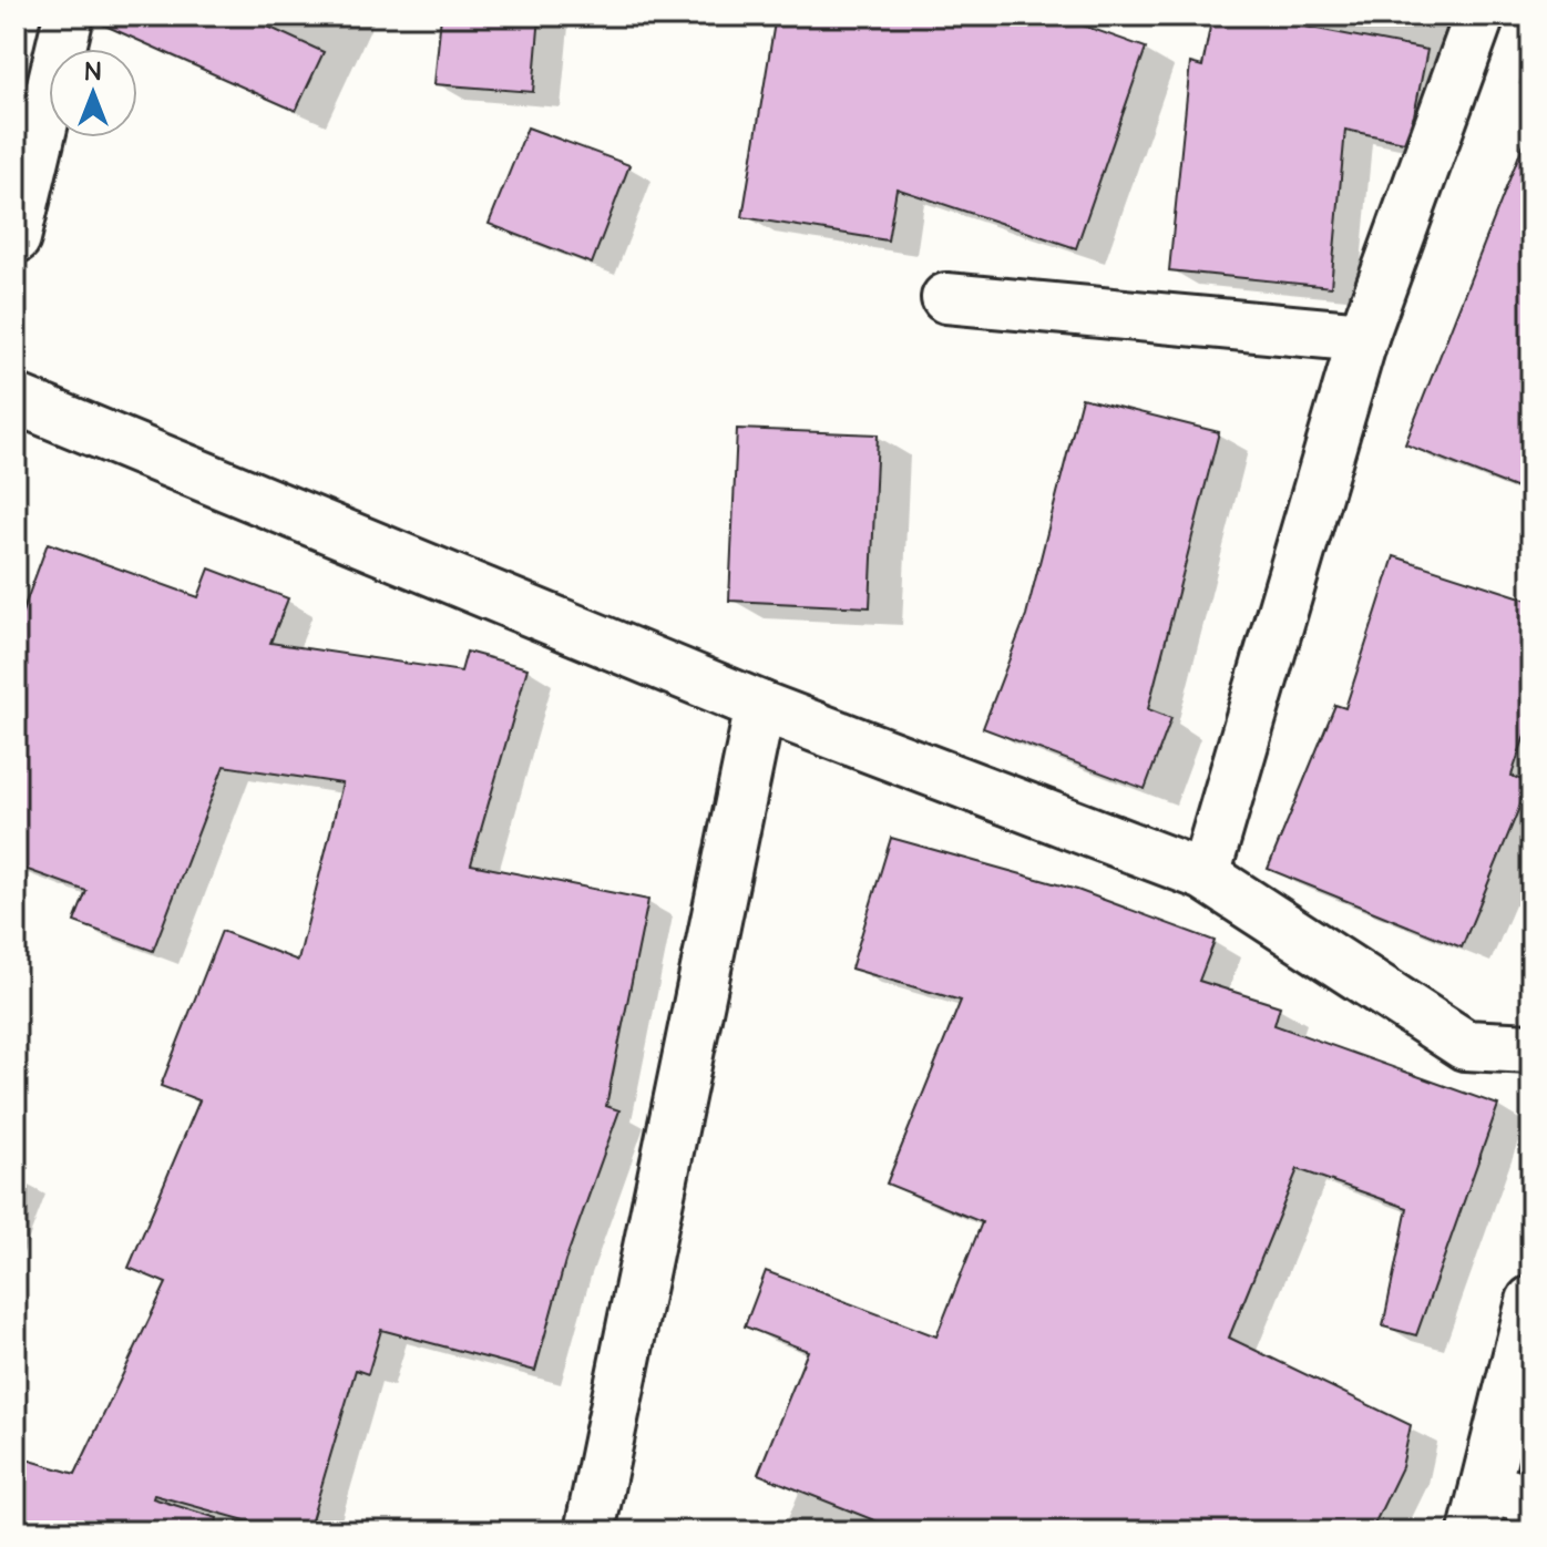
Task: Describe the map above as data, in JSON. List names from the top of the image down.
{
  "north": "top"
}
